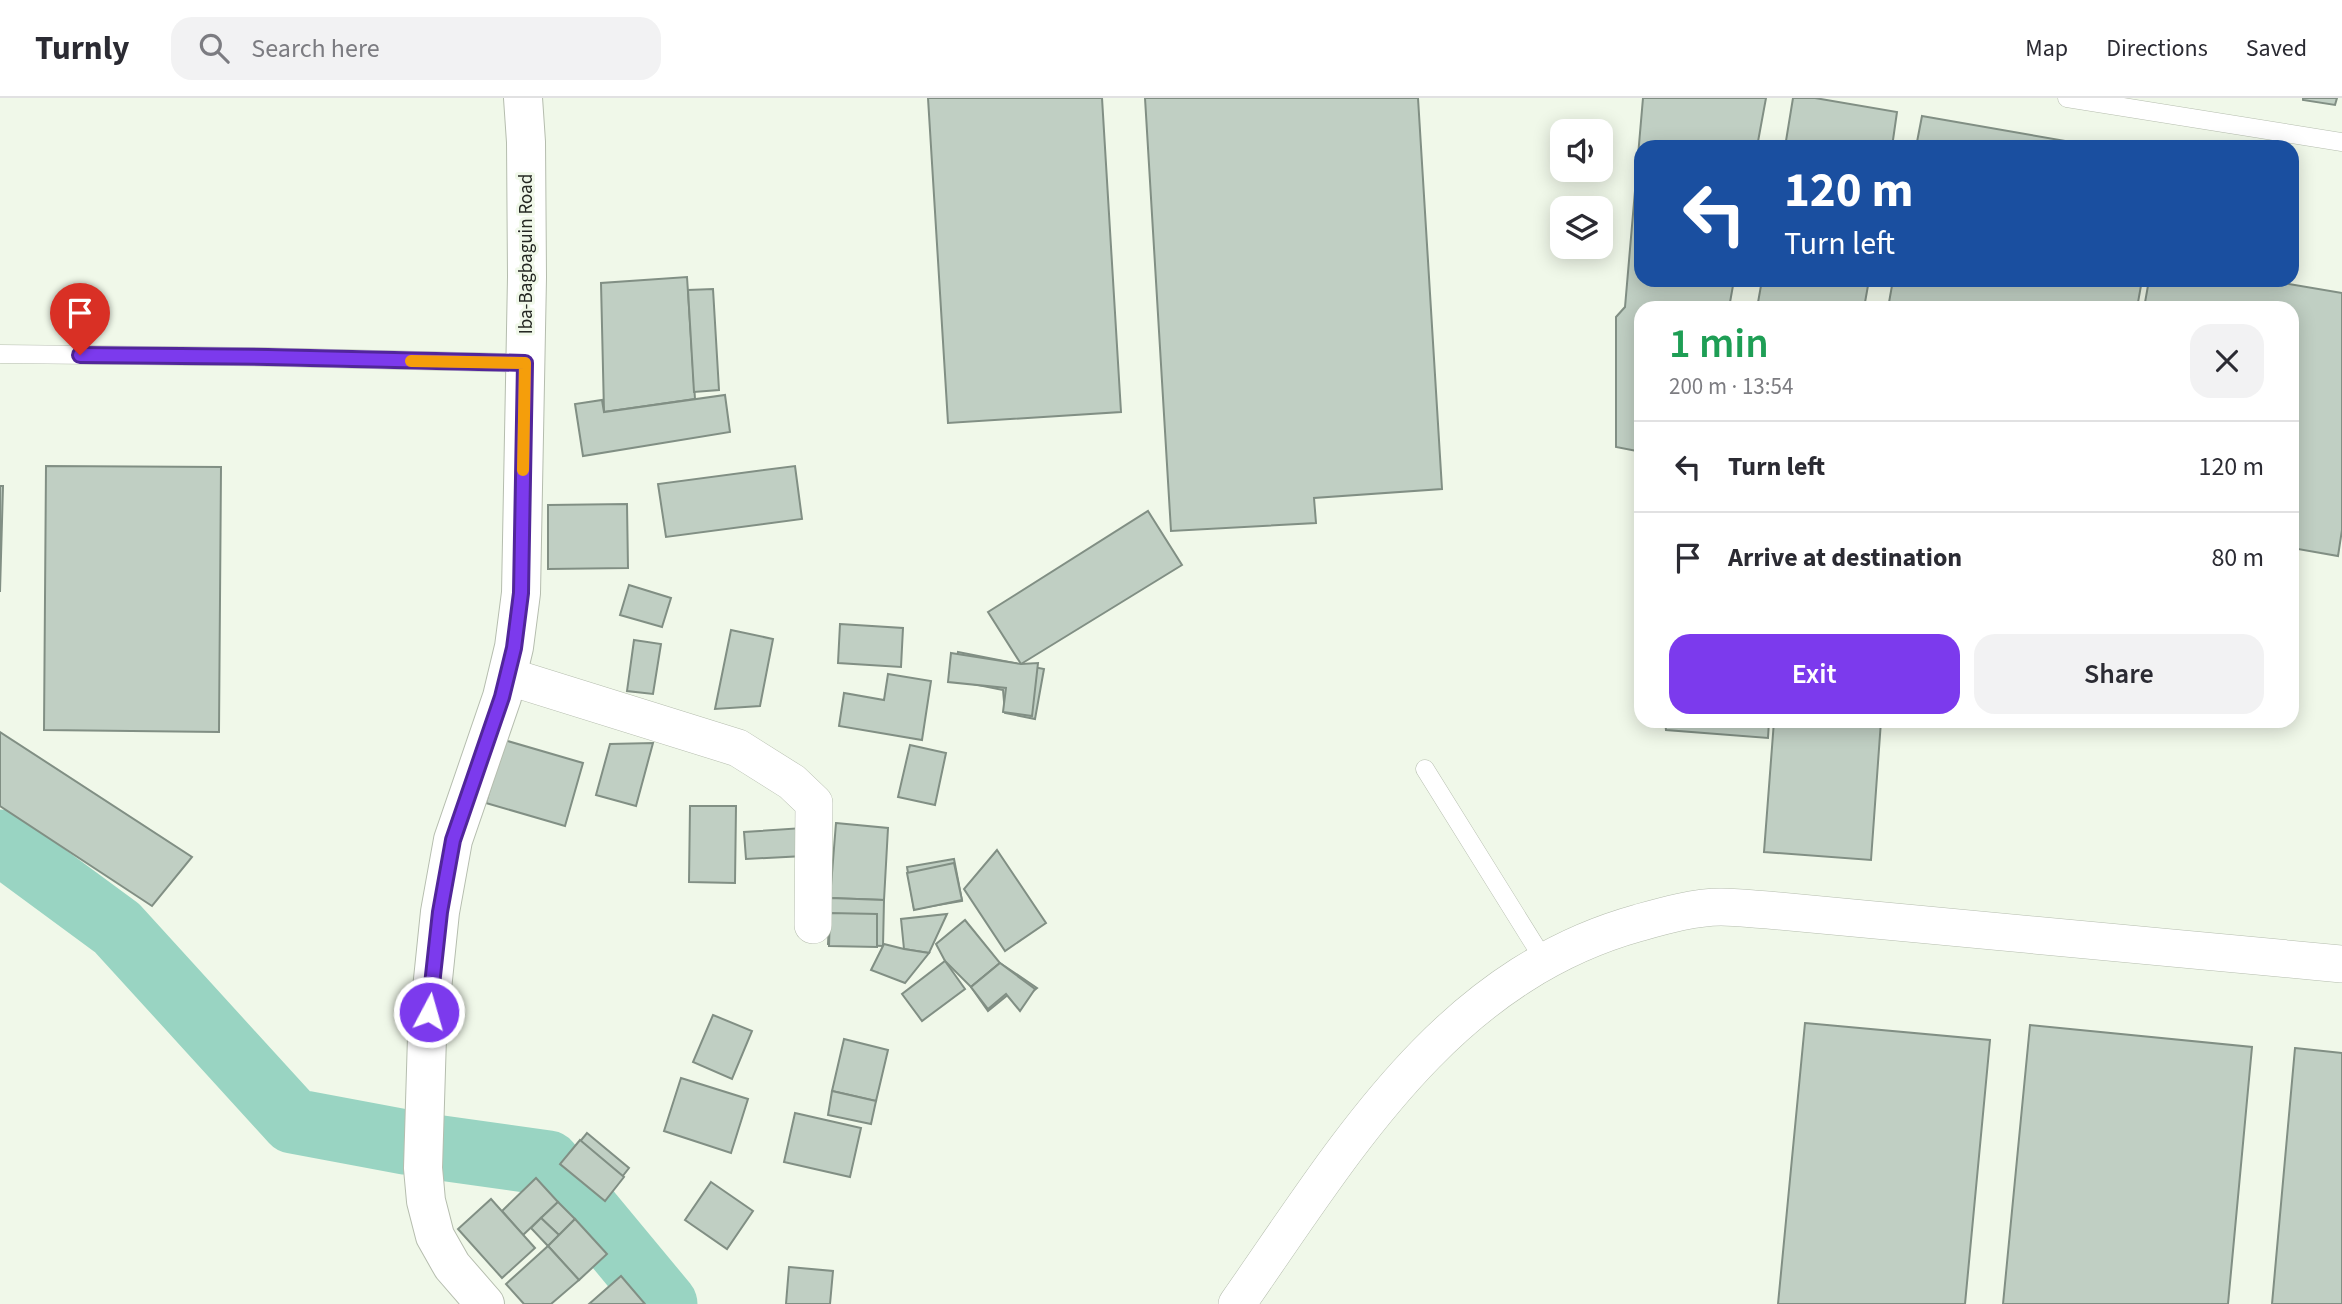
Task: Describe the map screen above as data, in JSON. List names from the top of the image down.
{
  "streets": {
    "street": ["Iba-Bagbaguin Road"]
  },
  "page": {
    "header": "Turnly",
    "search": "Search here",
    "nav": ["Map", "Directions", "Saved"],
    "turn": ["120 m", "Turn left"],
    "heading": ["1 min", "200 m · 13:54"],
    "list": [
      {
        "name": "Turn left",
        "value": "120 m"
      },
      {
        "name": "Arrive at destination",
        "value": "80 m"
      }
    ],
    "buttons": ["Exit", "Share"]
  }
}
